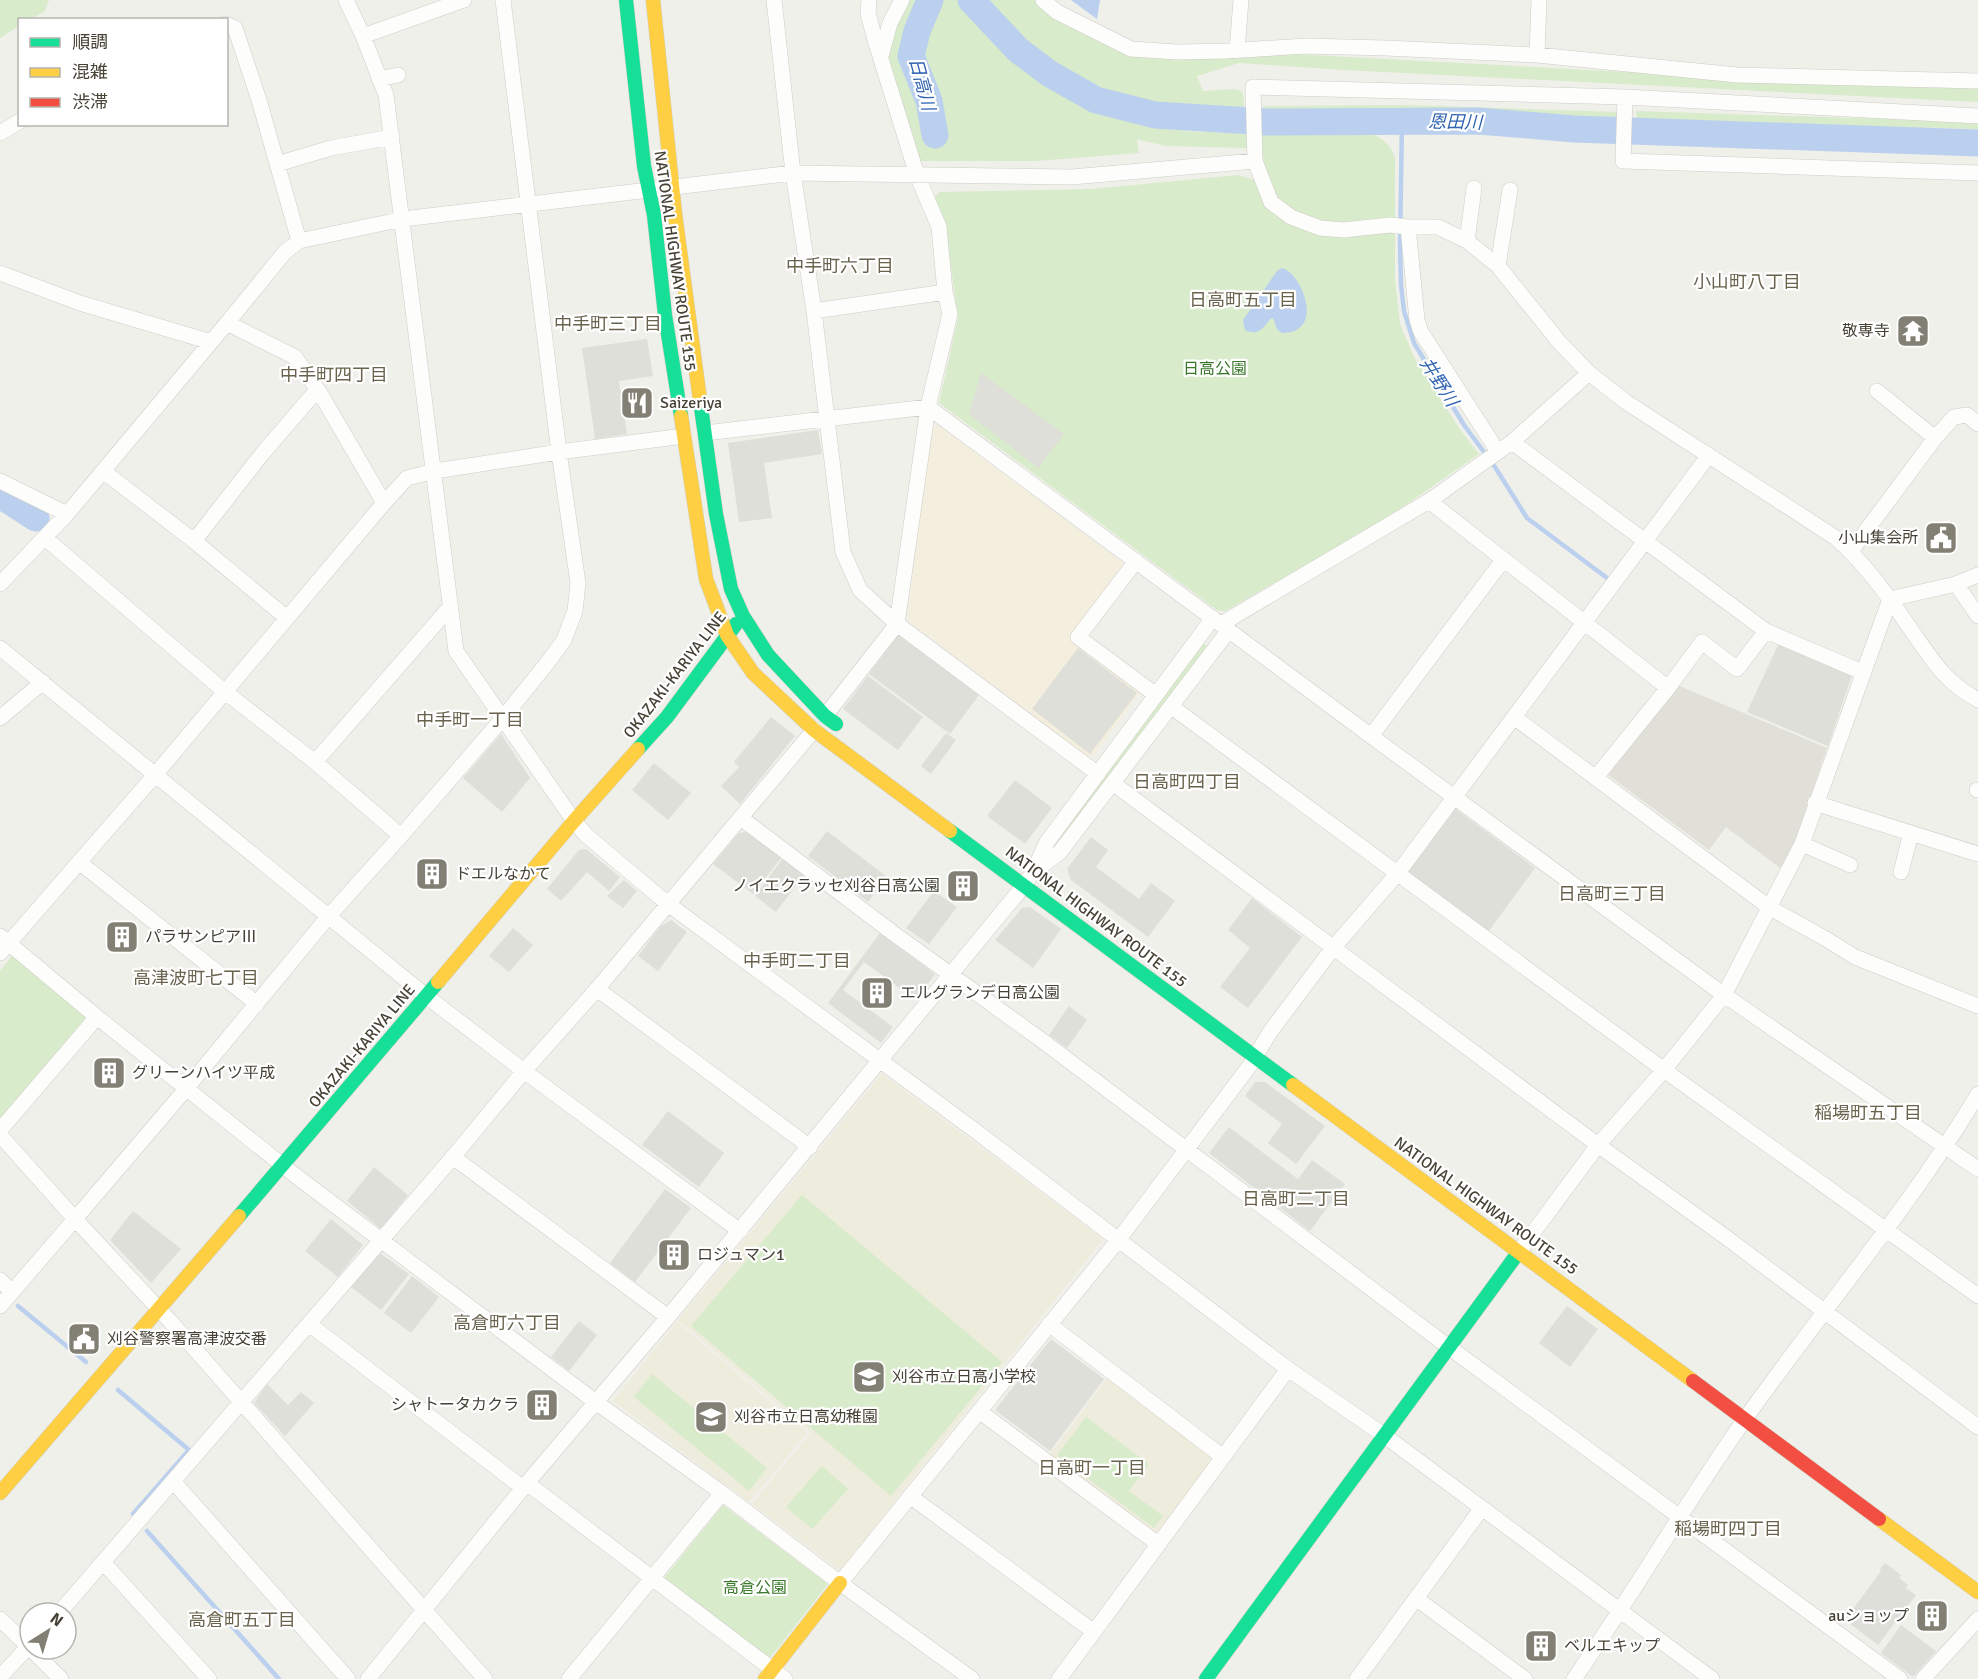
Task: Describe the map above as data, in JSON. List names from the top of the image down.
{
  "streets": {
    "main road": ["NATIONAL HIGHWAY ROUTE 155", "OKAZAKI-KARIYA LINE"]
  },
  "crossings": [
    ["NATIONAL HIGHWAY ROUTE 155", "OKAZAKI-KARIYA LINE"]
  ],
  "districts": [
    "中手町六丁目",
    "小山町八丁目",
    "日高町五丁目",
    "中手町三丁目",
    "中手町四丁目",
    "中手町一丁目",
    "日高町四丁目",
    "日高町三丁目",
    "中手町二丁目",
    "高津波町七丁目",
    "稲場町五丁目",
    "日高町二丁目",
    "高倉町六丁目",
    "日高町一丁目",
    "稲場町四丁目",
    "高倉町五丁目"
  ],
  "water": ["日高川", "恩田川", "井野川"],
  "parks": ["日高公園", "高倉公園"],
  "places": {
    "temple": ["敬専寺"],
    "restaurant": ["Saizeriya"],
    "public building": ["小山集会所", "刈谷警察署高津波交番"],
    "building": [
      "ドエルなかて",
      "ノイエクラッセ刈谷日高公園",
      "パラサンピアⅢ",
      "エルグランデ日高公園",
      "グリーンハイツ平成",
      "ロジュマン1",
      "シャトータカクラ",
      "auショップ",
      "ベルエキップ"
    ],
    "school or university": ["刈谷市立日高小学校", "刈谷市立日高幼稚園"]
  },
  "legend": ["順調", "混雑", "渋滞"],
  "north": "top right"
}
